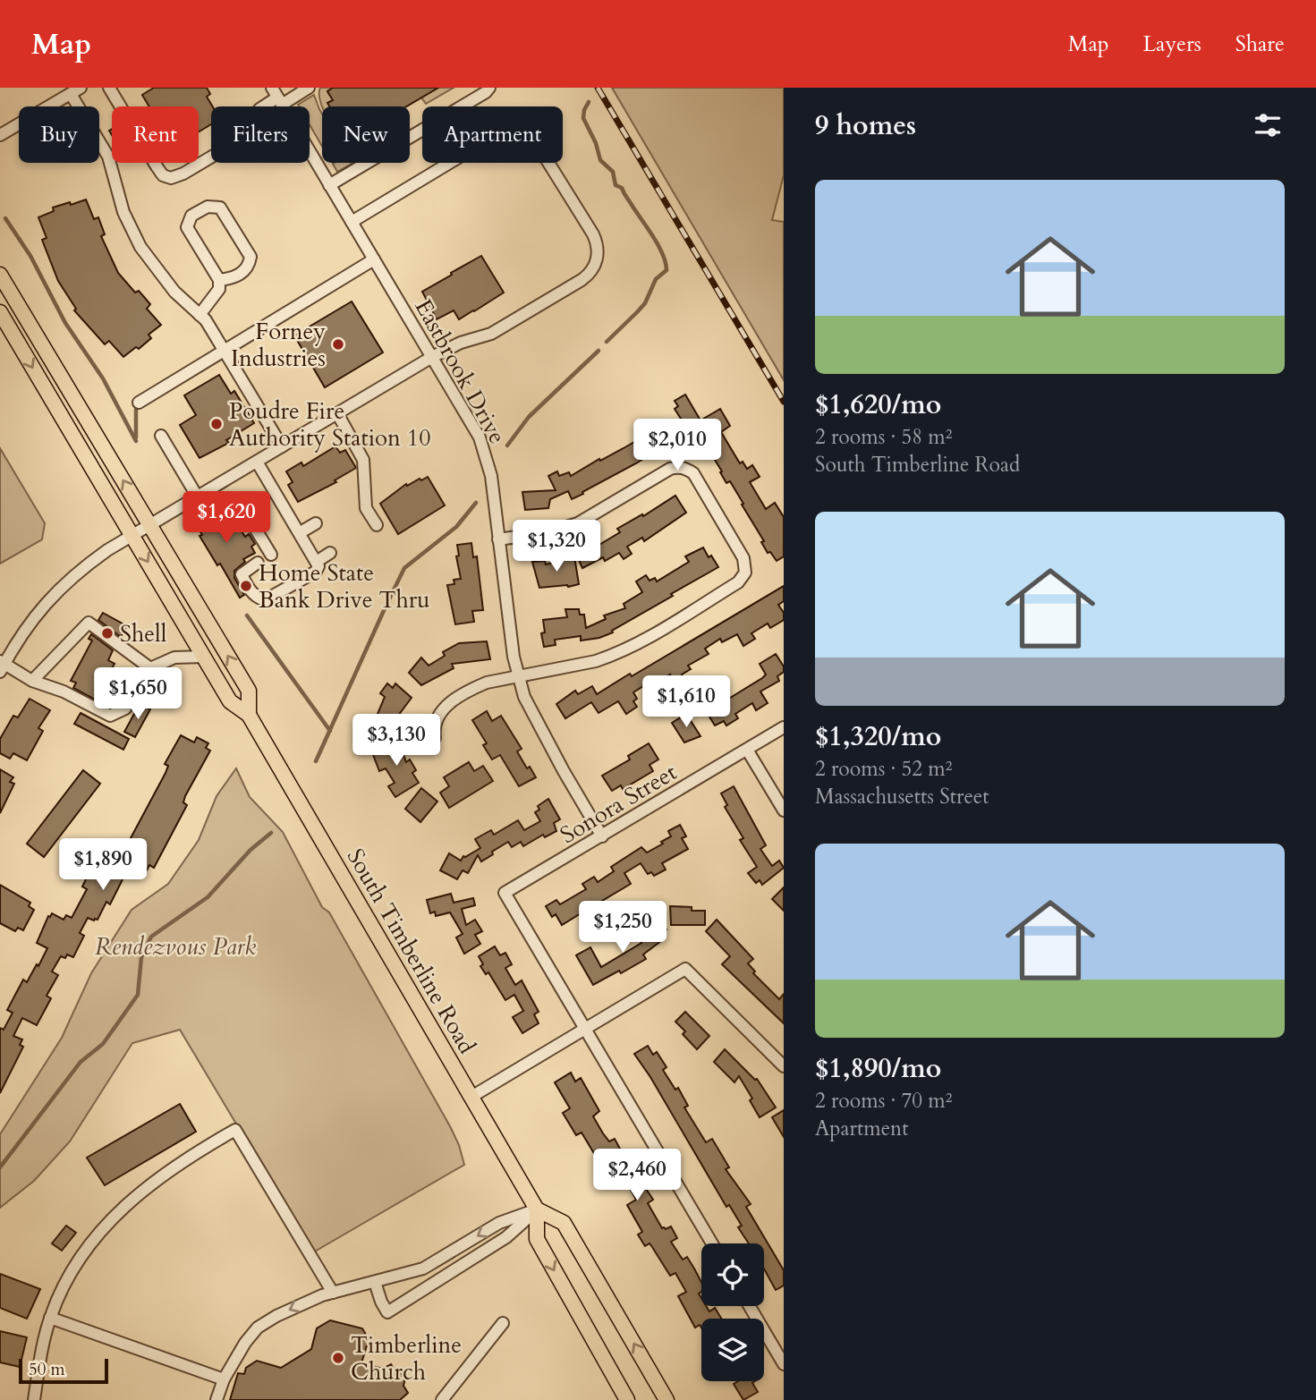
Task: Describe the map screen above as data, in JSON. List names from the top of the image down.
{
  "streets": {
    "main road": ["South Timberline Road"],
    "street": ["Eastbrook Drive", "Sonora Street"]
  },
  "crossings": [
    ["Eastbrook Drive", "Sonora Street"]
  ],
  "parks": ["Rendezvous Park"],
  "places": [
    "Forney Industries",
    "Poudre Fire Authority Station 10",
    "Home State Bank Drive Thru",
    "Shell",
    "Timberline Church"
  ],
  "scale_bar": "50 m",
  "page": {
    "header": "Map",
    "nav": ["Map", "Layers", "Share"],
    "heading": "9 homes",
    "chip": [
      "Buy",
      "Rent",
      "Filters",
      "New",
      "Apartment"
    ],
    "list": [
      {
        "name": "$1,620/mo",
        "note": "2 rooms · 58 m² · South Timberline Road"
      },
      {
        "name": "$1,320/mo",
        "note": "2 rooms · 52 m² · Massachusetts Street"
      },
      {
        "name": "$1,890/mo",
        "note": "2 rooms · 70 m² · Apartment"
      }
    ],
    "price": [
      "$2,010",
      "$1,620",
      "$1,320",
      "$1,650",
      "$1,610",
      "$3,130",
      "$1,890",
      "$1,250",
      "$2,460"
    ],
    "scale": "50 m"
  }
}
